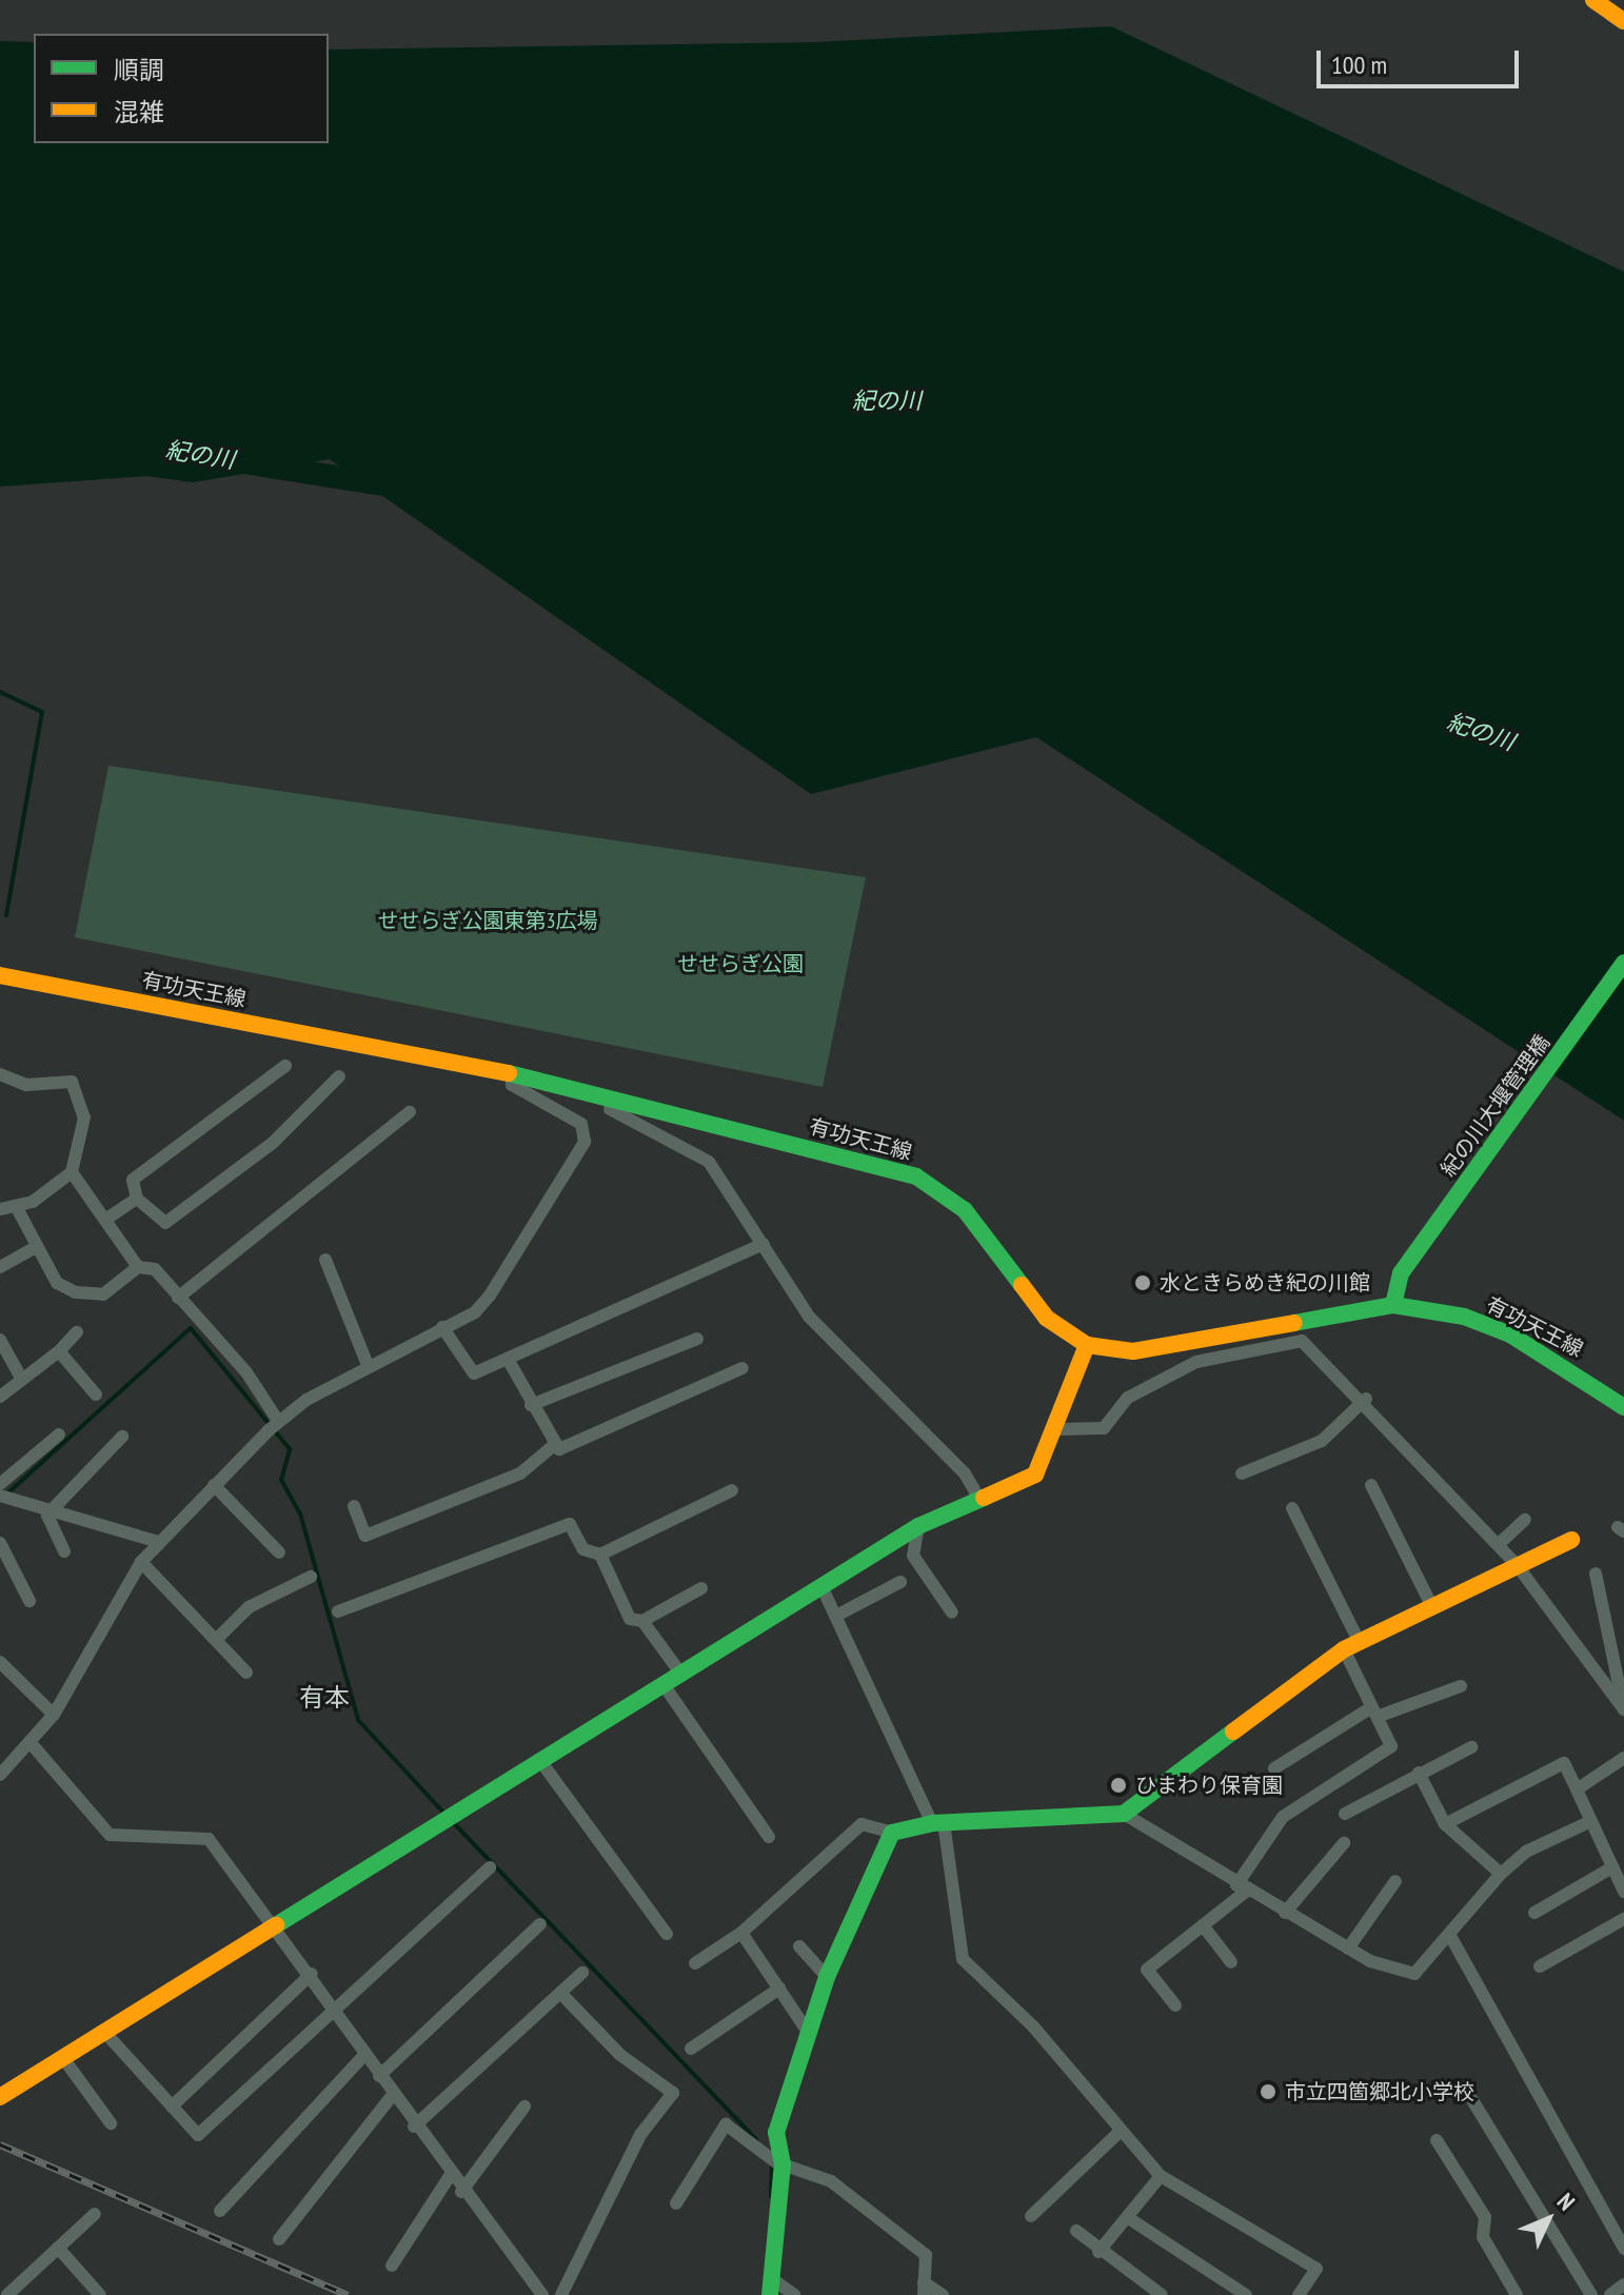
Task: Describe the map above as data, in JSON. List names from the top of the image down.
{
  "streets": {
    "street": ["有功天王線", "紀の川大堰管理橋"]
  },
  "crossings": [
    ["有功天王線", "紀の川大堰管理橋"]
  ],
  "districts": ["有本"],
  "water": ["紀の川"],
  "parks": ["せせらぎ公園東第3広場", "せせらぎ公園"],
  "places": ["水ときらめき紀の川館", "ひまわり保育園", "市立四箇郷北小学校"],
  "legend": ["順調", "混雑"],
  "scale_bar": "100 m",
  "north": "top right"
}
